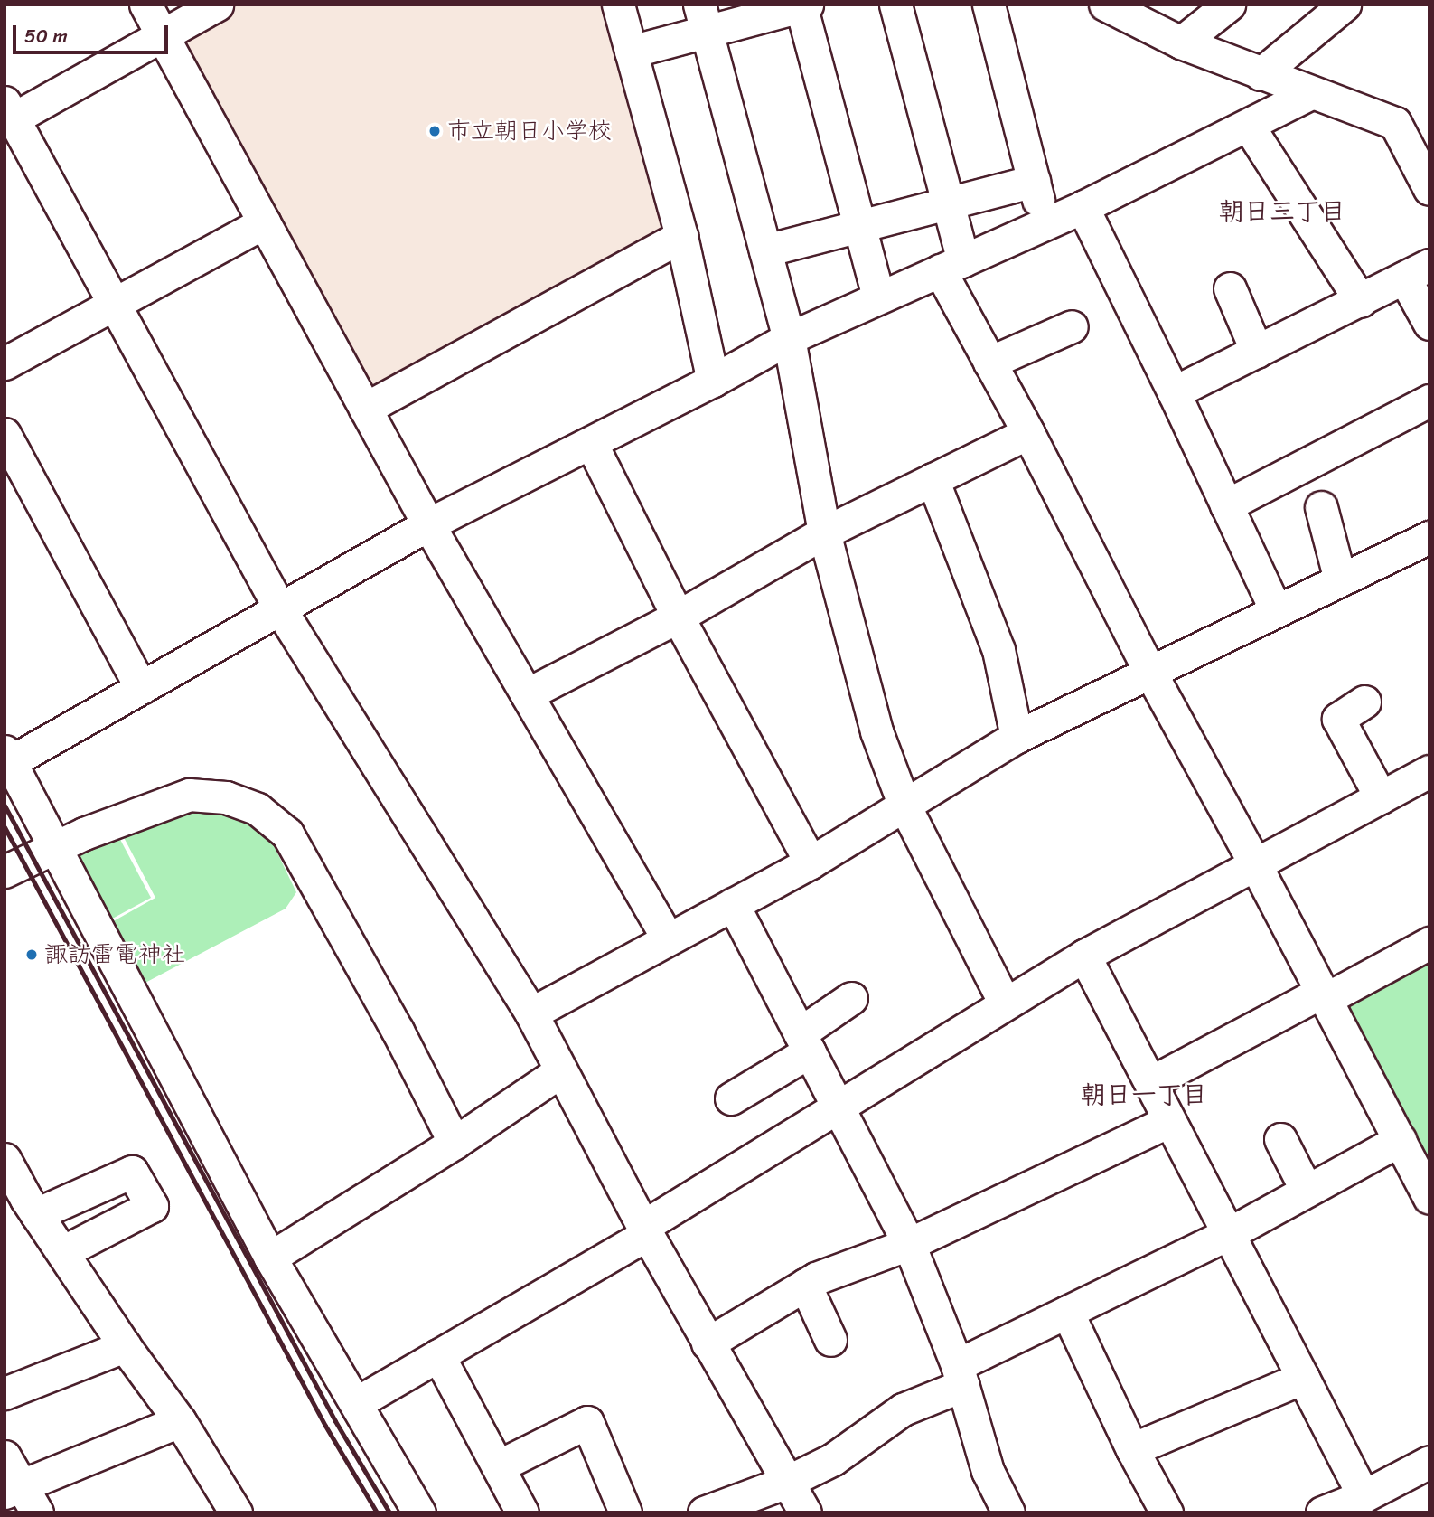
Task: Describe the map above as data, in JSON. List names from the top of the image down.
{
  "districts": ["朝日三丁目", "朝日一丁目"],
  "places": ["市立朝日小学校", "諏訪雷電神社"],
  "scale_bar": "50 m"
}
